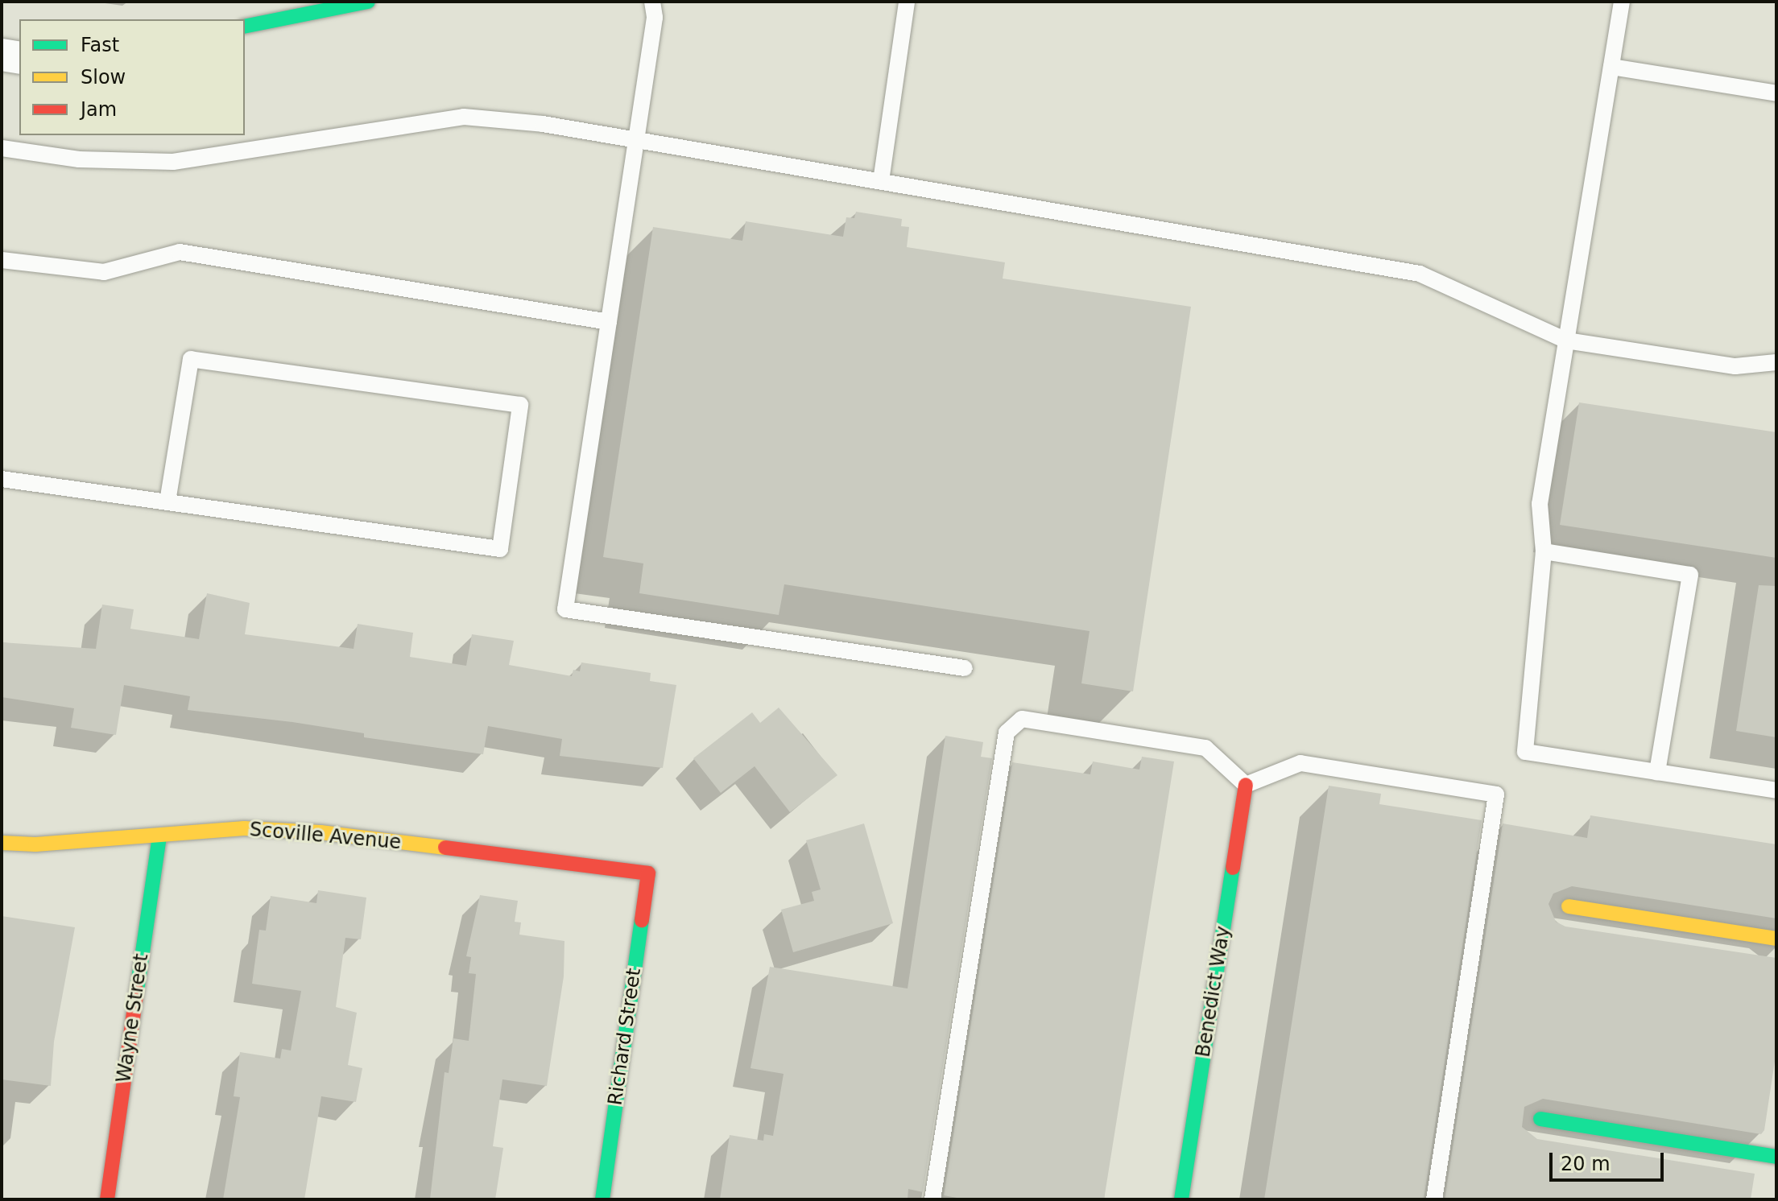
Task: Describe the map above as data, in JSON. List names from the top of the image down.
{
  "streets": {
    "street": [
      "Scoville Avenue",
      "Benedict Way",
      "Wayne Street",
      "Richard Street"
    ]
  },
  "crossings": [
    ["Scoville Avenue", "Wayne Street"],
    ["Scoville Avenue", "Richard Street"]
  ],
  "legend": ["Fast", "Slow", "Jam"],
  "scale_bar": "20 m"
}
